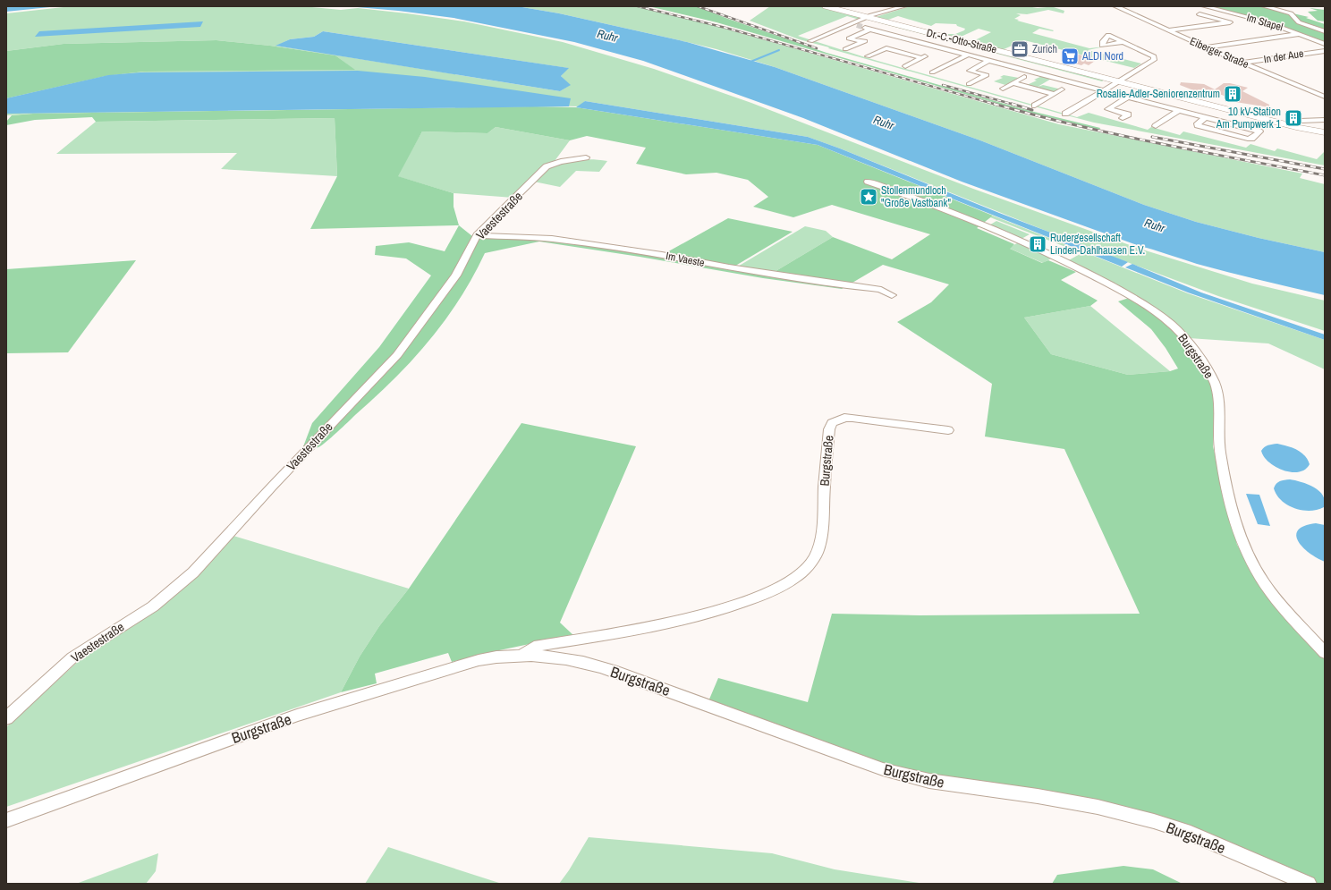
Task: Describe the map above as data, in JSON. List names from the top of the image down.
{
  "streets": {
    "street": [
      "Im Stapel",
      "Dr.-C.-Otto-Straße",
      "Eiberger Straße",
      "In der Aue",
      "Vaestestraße",
      "Im Vaeste",
      "Burgstraße"
    ]
  },
  "crossings": [
    ["Eiberger Straße", "In der Aue"],
    ["Vaestestraße", "Im Vaeste"]
  ],
  "water": ["Ruhr"],
  "places": {
    "office": ["Zurich"],
    "supermarket": ["ALDI Nord"],
    "building": ["Rosalie-Adler-Seniorenzentrum", "10 kV-Station Am Pumpwerk 1", "Rudergesellschaft Linden-Dahlhausen E.V."],
    "place": ["Stollenmundloch \"Große Vastbank\""]
  }
}
